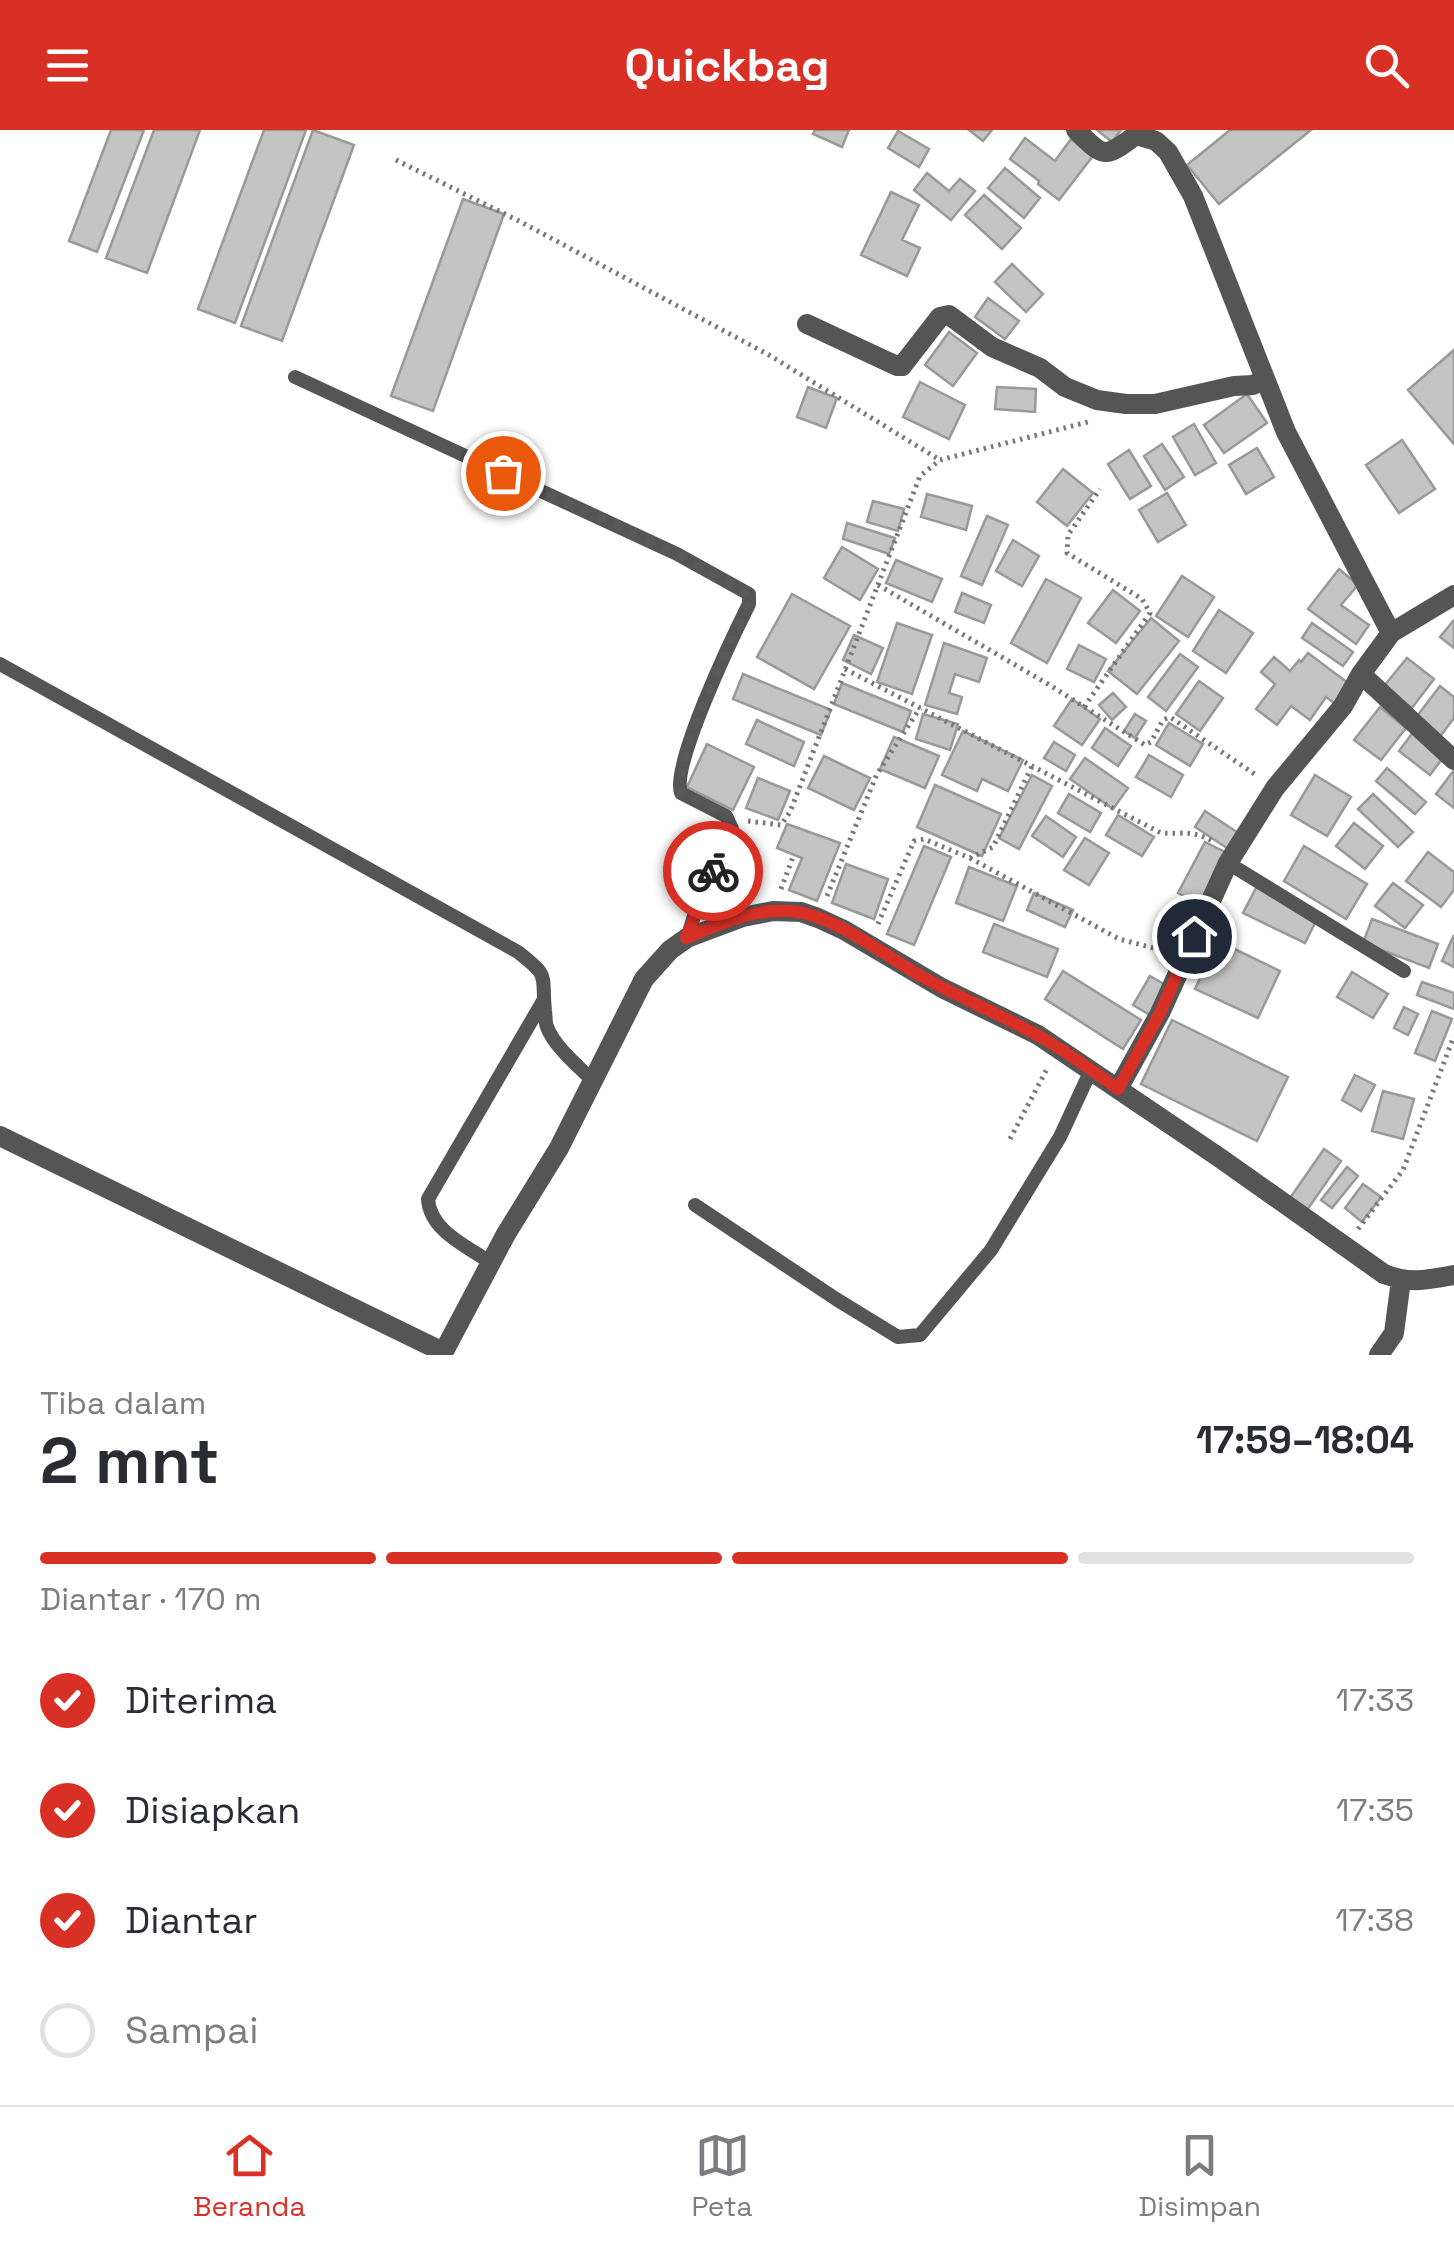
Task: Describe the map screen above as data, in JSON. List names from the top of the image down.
{
  "page": {
    "header": "Quickbag",
    "heading": ["2 mnt", "Tiba dalam", "17:59–18:04"],
    "bar": "Diantar · 170 m",
    "list": [
      ["Diterima", "17:33"],
      ["Disiapkan", "17:35"],
      ["Diantar", "17:38"],
      "Sampai"
    ],
    "tabs": ["Beranda", "Peta", "Disimpan"]
  }
}
